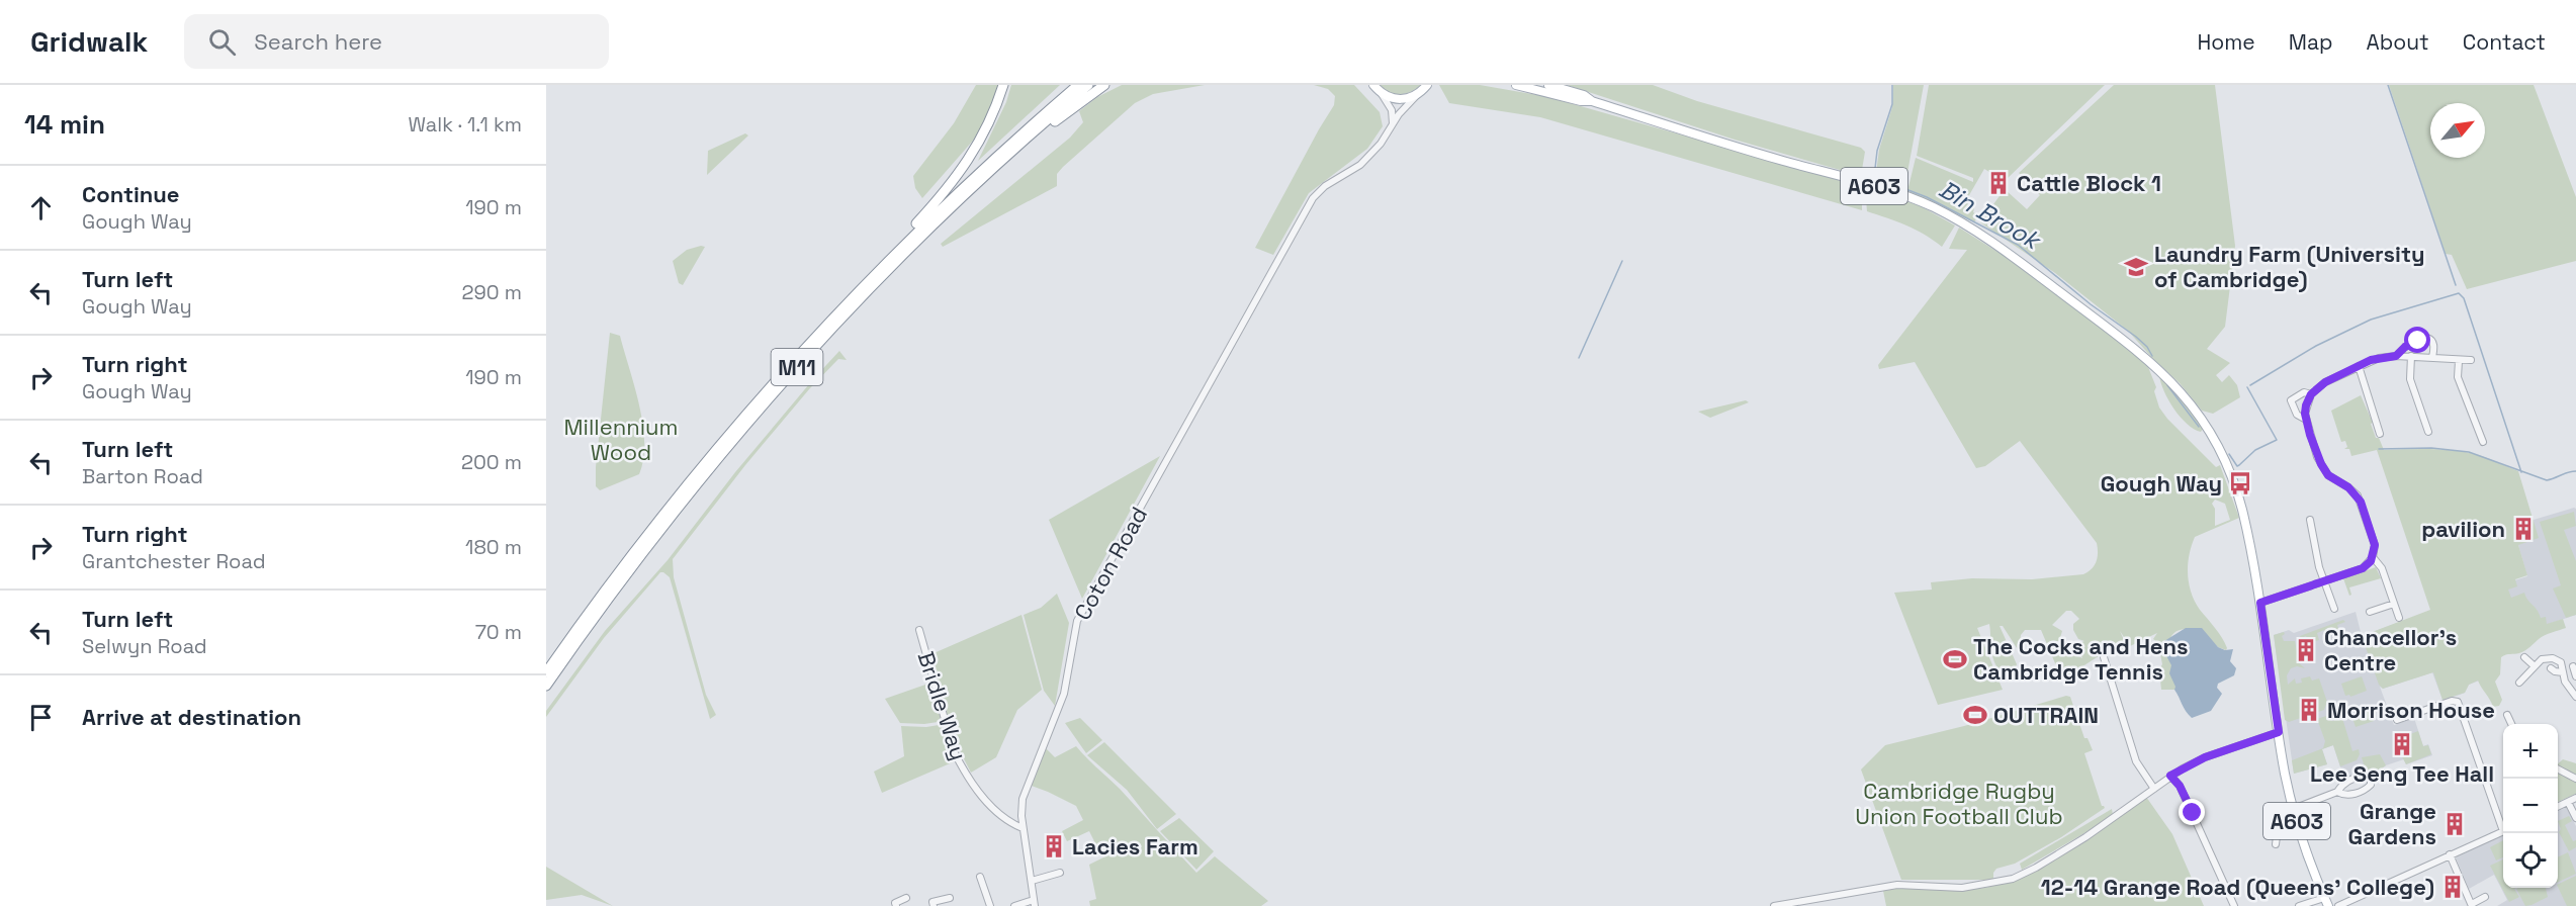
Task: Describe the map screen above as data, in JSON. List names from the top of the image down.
{
  "streets": {
    "highway": ["M11"],
    "main road": ["A603"],
    "street": ["Coton Road", "Bridle Way"]
  },
  "crossings": [
    ["Coton Road", "Bridle Way"]
  ],
  "water": ["Bin Brook"],
  "parks": ["Millennium Wood", "Cambridge Rugby Union Football Club"],
  "places": {
    "building": [
      "Cattle Block 1",
      "pavilion",
      "Chancellor's Centre",
      "Morrison House",
      "Lee Seng Tee Hall",
      "Grange Gardens",
      "Lacies Farm",
      "12-14 Grange Road (Queens' College)"
    ],
    "school or university": ["Laundry Farm (University of Cambridge)"],
    "bus stop": ["Gough Way"],
    "sports": ["The Cocks and Hens Cambridge Tennis", "OUTTRAIN"]
  },
  "north": "top right",
  "page": {
    "header": "Gridwalk",
    "search": "Search here",
    "nav": [
      "Home",
      "Map",
      "About",
      "Contact"
    ],
    "heading": ["14 min", "Walk · 1.1 km"],
    "list": [
      ["Continue", "Gough Way", "190 m"],
      ["Turn left", "Gough Way", "290 m"],
      ["Turn right", "Gough Way", "190 m"],
      ["Turn left", "Barton Road", "200 m"],
      ["Turn right", "Grantchester Road", "180 m"],
      ["Turn left", "Selwyn Road", "70 m"],
      "Arrive at destination"
    ],
    "map_buttons": ["+", "−"]
  }
}
